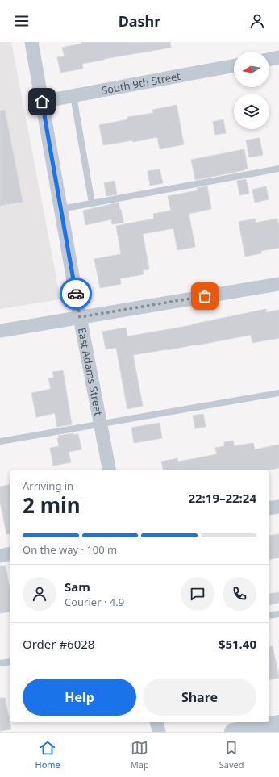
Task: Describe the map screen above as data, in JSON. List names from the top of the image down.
{
  "streets": {
    "street": ["South 9th Street", "East Adams Street"]
  },
  "crossings": [
    ["South 9th Street", "East Adams Street"]
  ],
  "north": "left",
  "page": {
    "header": "Dashr",
    "heading": ["2 min", "Arriving in", "22:19–22:24"],
    "panel": [
      "Sam",
      "Courier · 4.9",
      "Order #6028",
      "$51.40"
    ],
    "bar": "On the way · 100 m",
    "buttons": ["Help", "Share"],
    "tabs": ["Home", "Map", "Saved"]
  }
}
